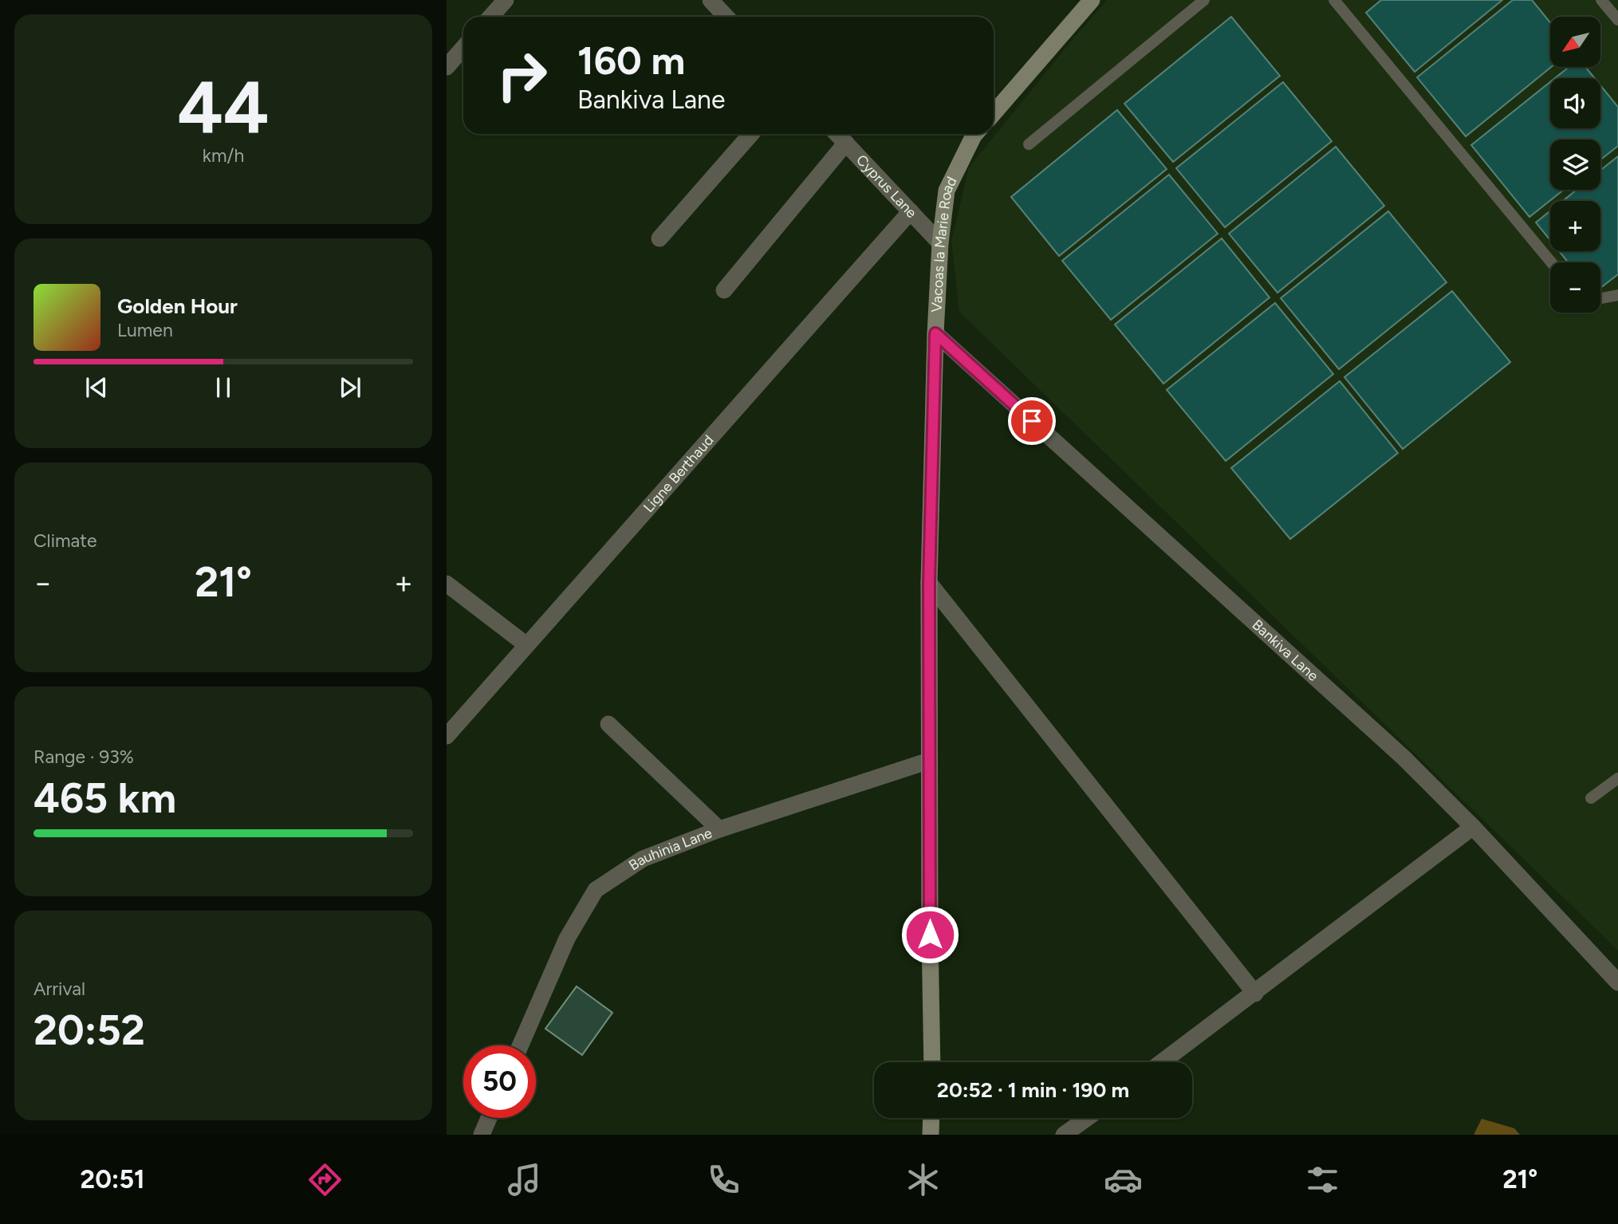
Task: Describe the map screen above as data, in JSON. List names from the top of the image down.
{
  "streets": {
    "main road": ["Vacoas la Marie Road"],
    "street": [
      "Cyprus Lane",
      "Ligne Berthaud",
      "Bankiva Lane",
      "Bauhinia Lane"
    ]
  },
  "crossings": [
    ["Cyprus Lane", "Vacoas la Marie Road"],
    ["Cyprus Lane", "Ligne Berthaud"],
    ["Vacoas la Marie Road", "Bankiva Lane"],
    ["Vacoas la Marie Road", "Bauhinia Lane"]
  ],
  "north": "bottom left",
  "page": {
    "tile": [
      ["44", "km/h"],
      "Climate",
      ["Range · 93%", "465 km"],
      ["Arrival", "20:52"]
    ],
    "map_buttons": ["+", "−"],
    "turn": ["160 m", "Bankiva Lane"],
    "song": ["Golden Hour", "Lumen"],
    "heat": ["−", "21°", "+"],
    "limit": "50",
    "trip": "20:52 · 1 min · 190 m",
    "tabs": ["20:51", "21°"]
  }
}
